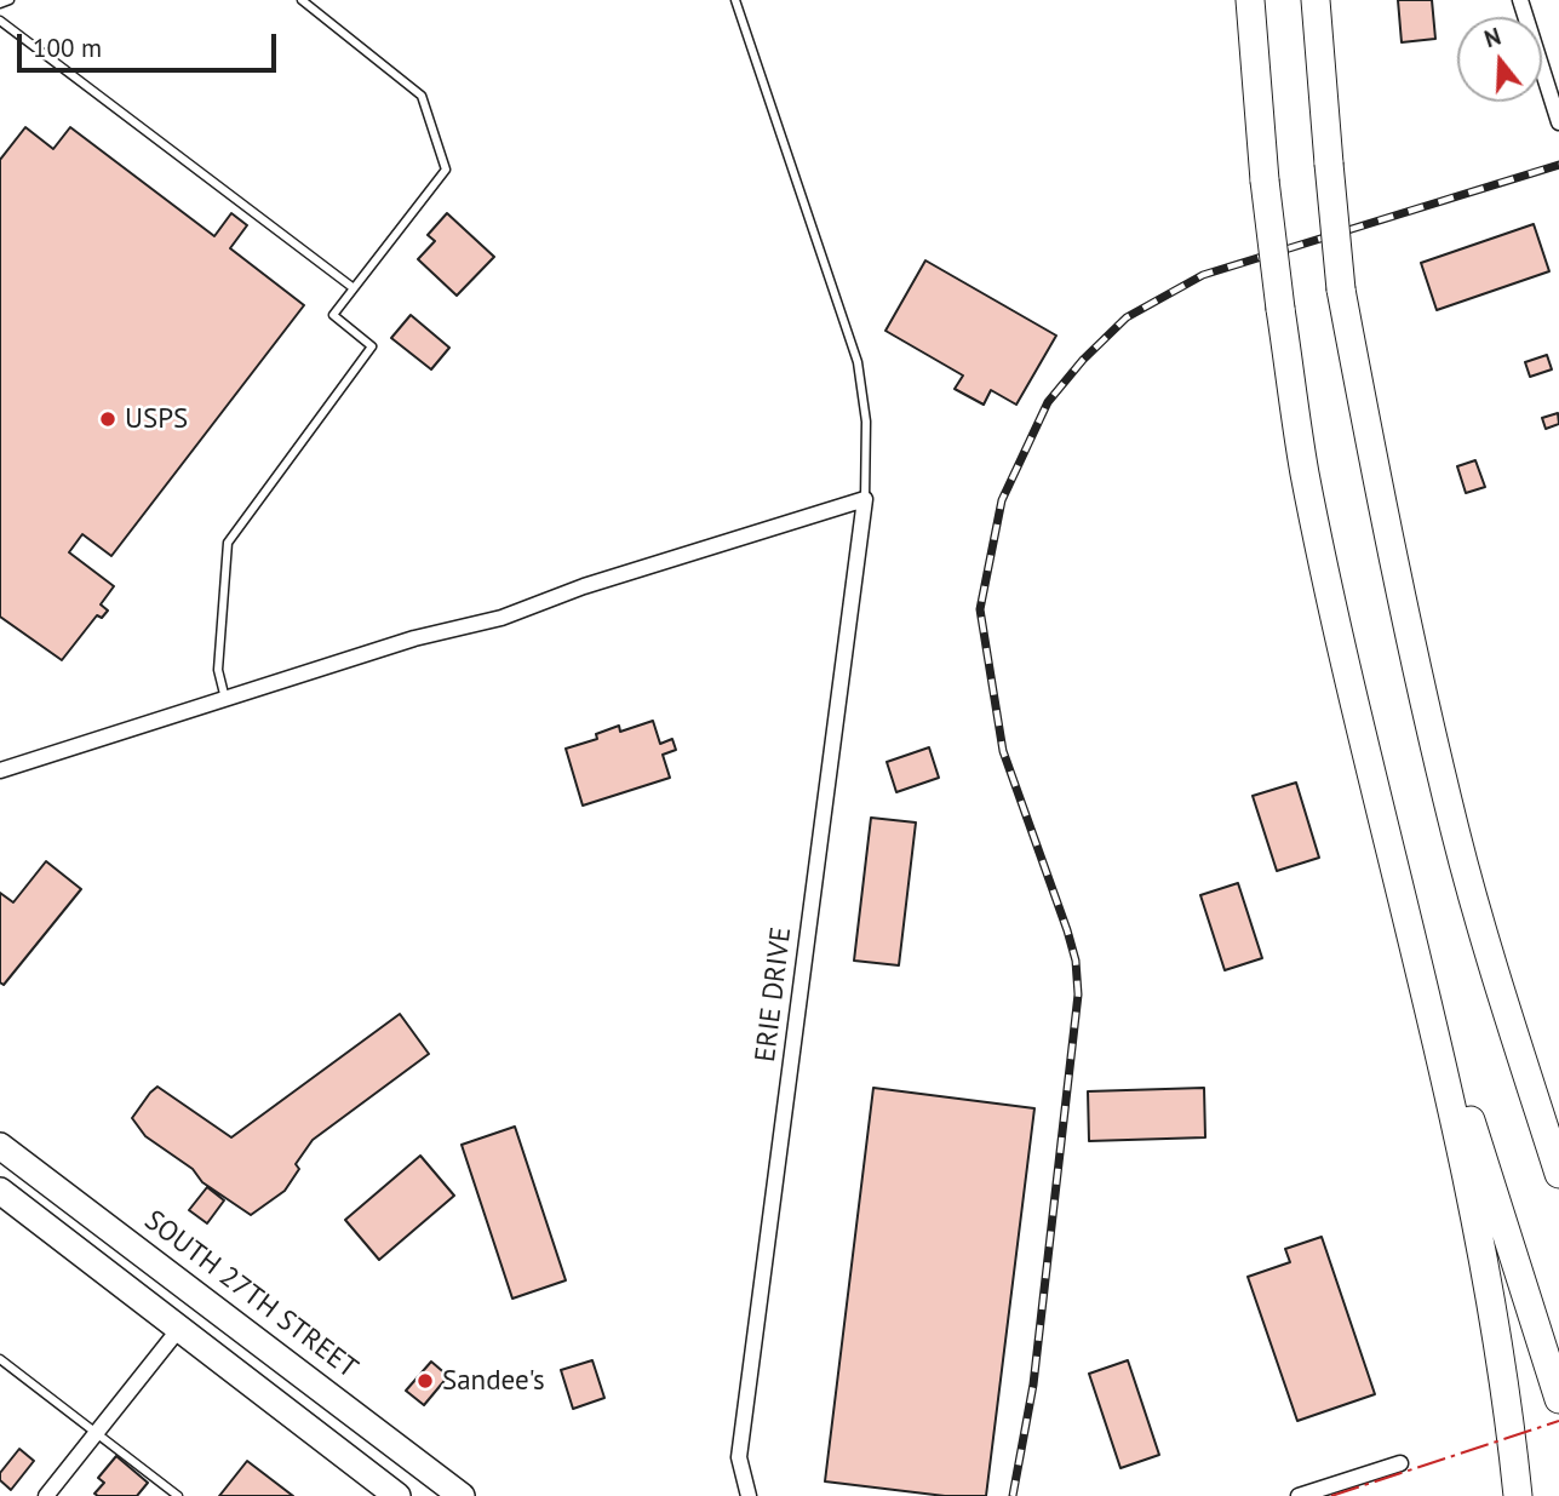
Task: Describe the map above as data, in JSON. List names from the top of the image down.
{
  "streets": {
    "main road": ["SOUTH 27TH STREET"],
    "street": ["ERIE DRIVE"]
  },
  "places": ["USPS", "Sandee's"],
  "scale_bar": "100 m",
  "north": "top"
}
